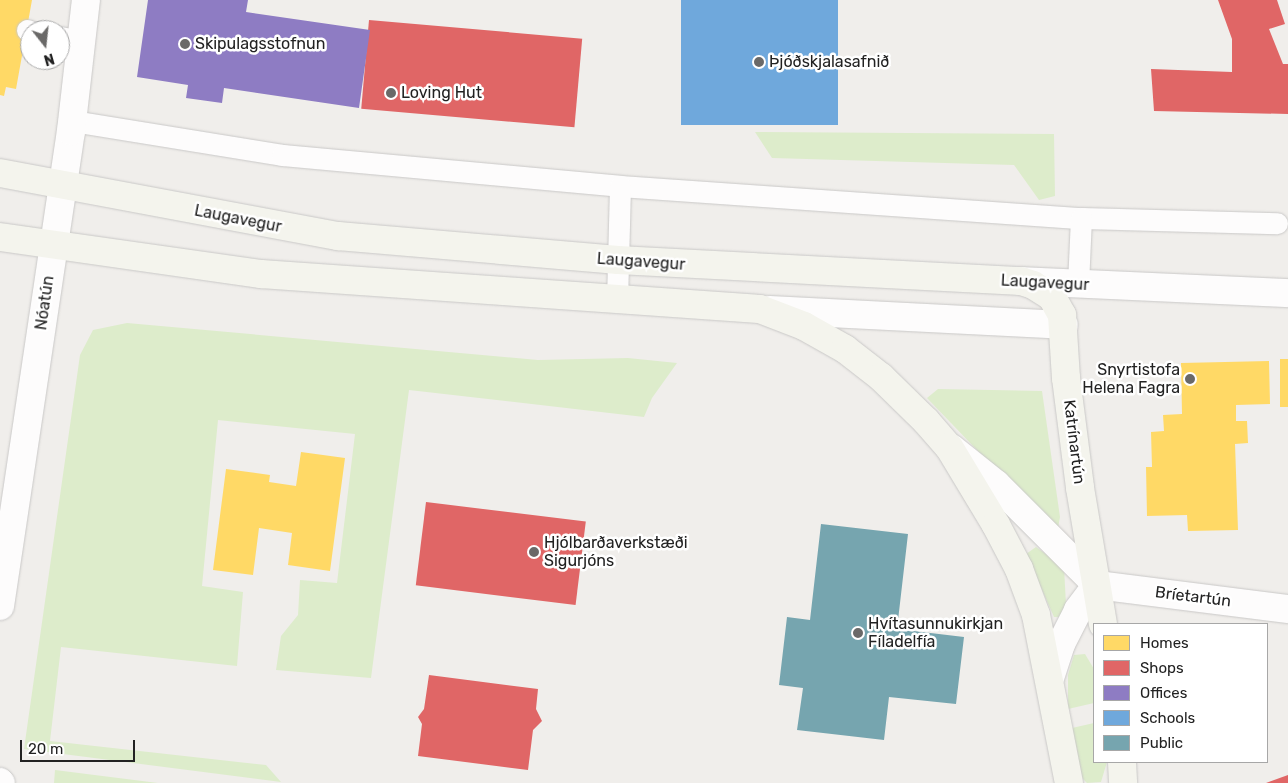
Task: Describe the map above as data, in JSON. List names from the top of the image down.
{
  "streets": {
    "main road": ["Laugavegur", "Katrínartún"],
    "street": ["Nóatún", "Bríetartún"]
  },
  "crossings": [
    ["Laugavegur", "Nóatún"],
    ["Laugavegur", "Katrínartún"],
    ["Katrínartún", "Bríetartún"]
  ],
  "places": [
    "Skipulagsstofnun",
    "Þjóðskjalasafnið",
    "Loving Hut",
    "Snyrtistofa Helena Fagra",
    "Hjólbarðaverkstæði Sigurjóns",
    "Hvítasunnukirkjan Fíladelfía"
  ],
  "legend": [
    "Homes",
    "Shops",
    "Offices",
    "Schools",
    "Public"
  ],
  "scale_bar": "20 m",
  "north": "bottom"
}
